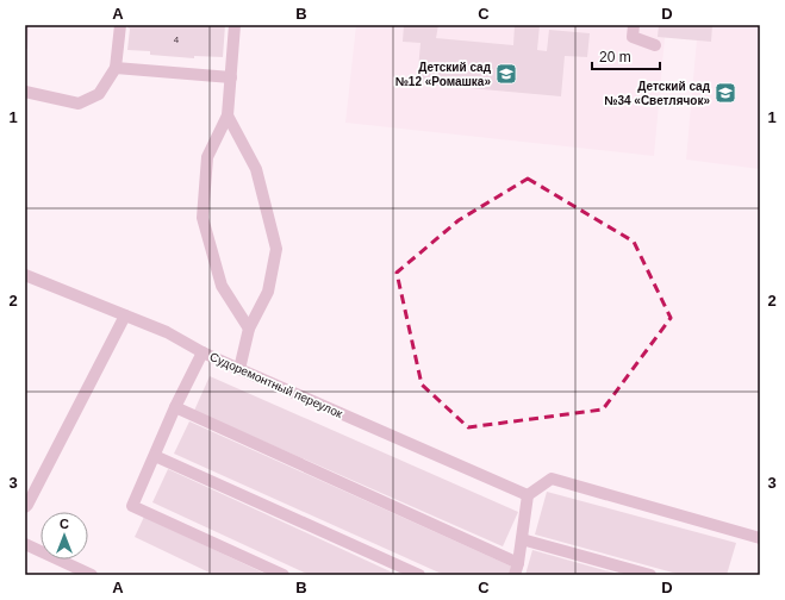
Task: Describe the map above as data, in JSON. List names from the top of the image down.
{
  "streets": {
    "street": ["Судоремонтный переулок"]
  },
  "places": {
    "school or university": ["Детский сад №12 «Ромашка»", "Детский сад №34 «Светлячок»"]
  },
  "house_numbers": ["4"],
  "scale_bar": "20 m",
  "north": "top",
  "grid": {
    "columns": [
      "A",
      "B",
      "C",
      "D"
    ],
    "rows": ["1", "2", "3"]
  }
}
